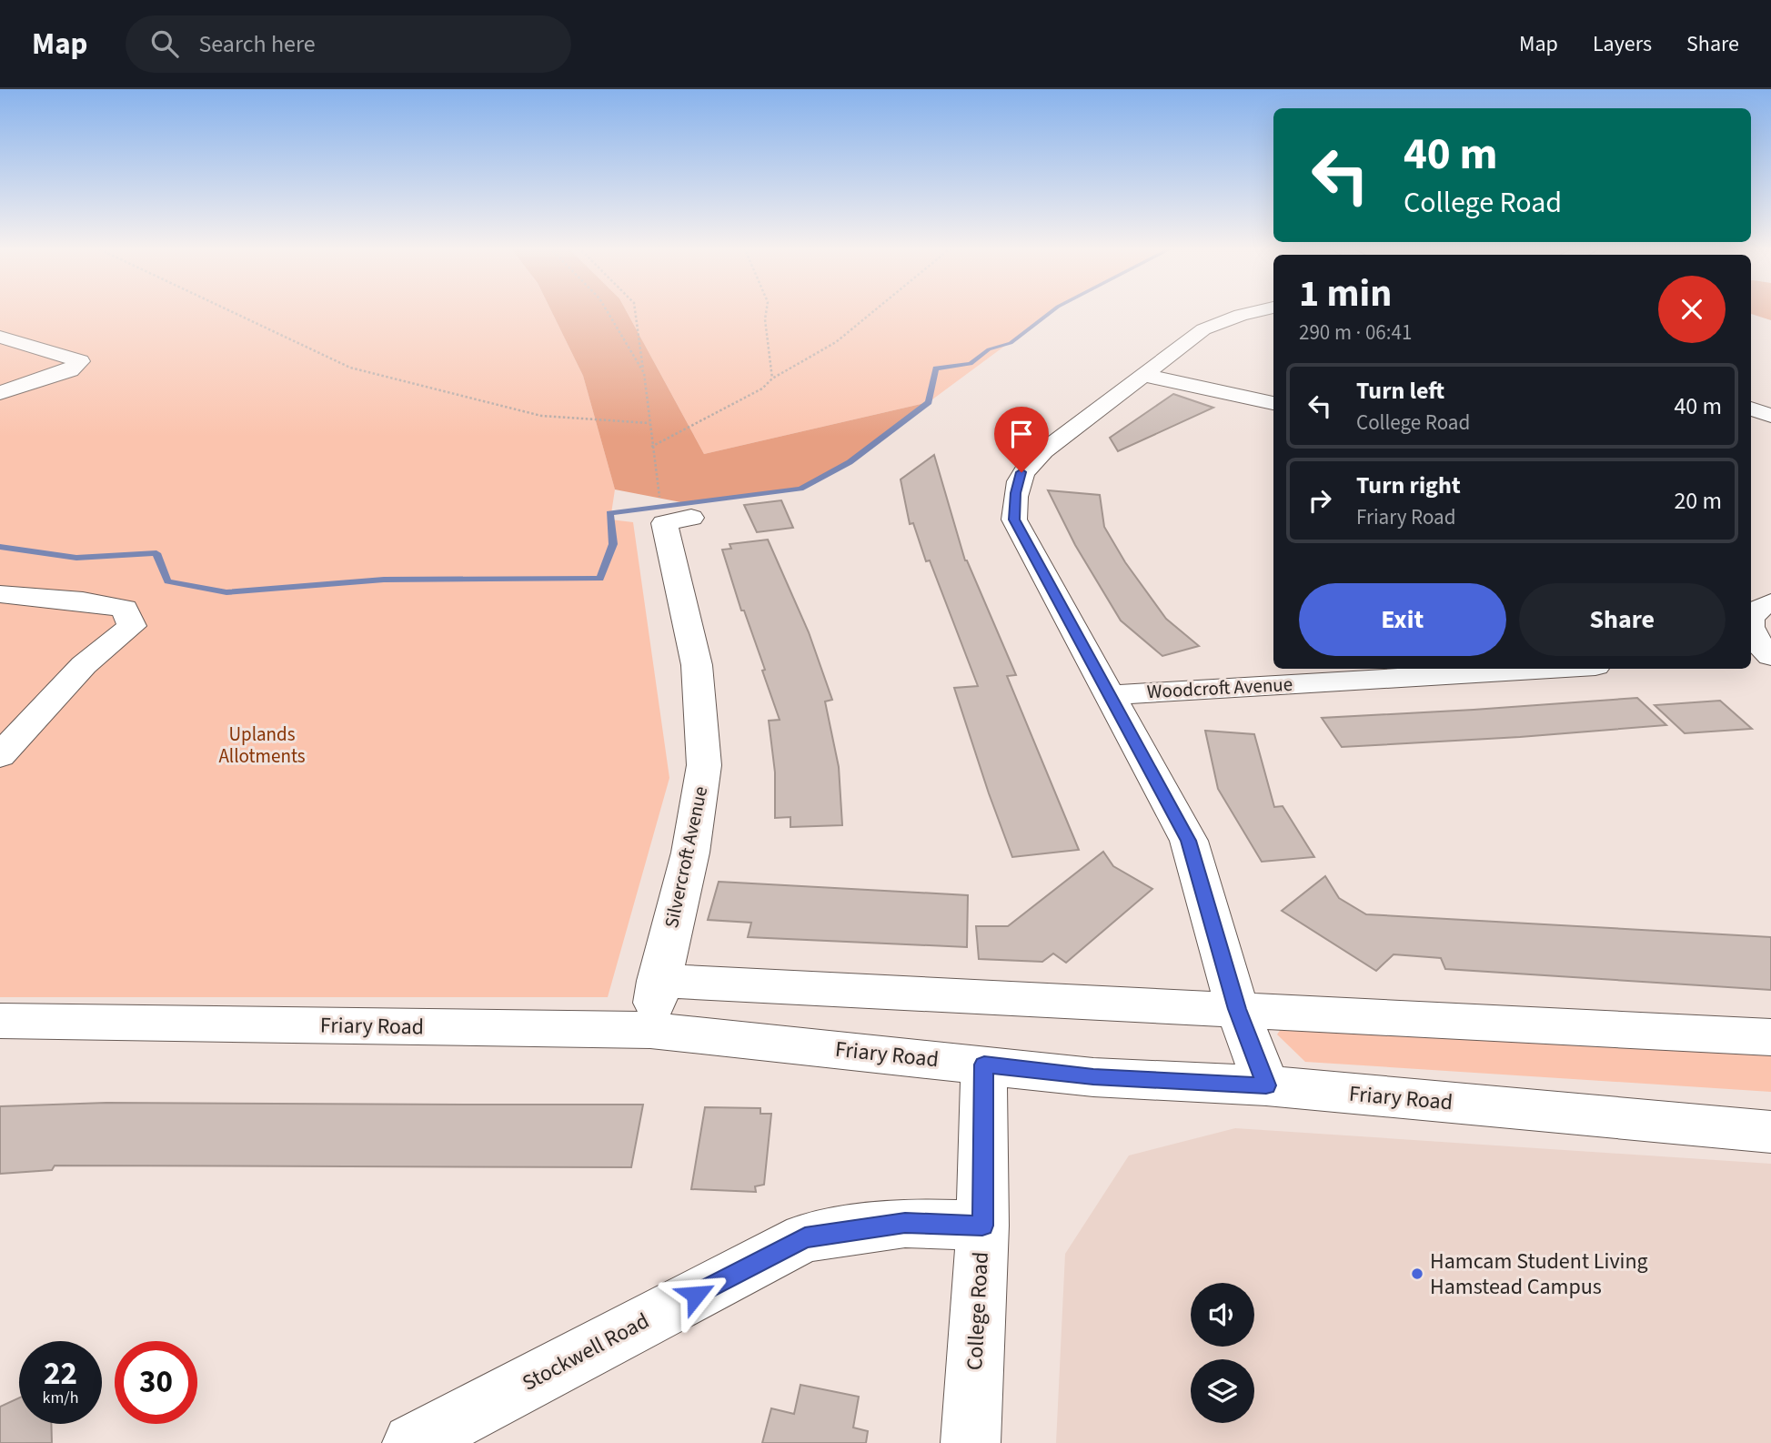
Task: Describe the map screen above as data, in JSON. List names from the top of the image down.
{
  "streets": {
    "street": [
      "Woodcroft Avenue",
      "Silvercroft Avenue",
      "Friary Road",
      "College Road",
      "Stockwell Road"
    ]
  },
  "crossings": [
    ["Silvercroft Avenue", "Friary Road"],
    ["Friary Road", "College Road"],
    ["College Road", "Stockwell Road"]
  ],
  "parks": ["Uplands Allotments"],
  "places": ["Hamcam Student Living Hamstead Campus"],
  "page": {
    "header": "Map",
    "search": "Search here",
    "nav": ["Map", "Layers", "Share"],
    "turn": ["40 m", "College Road"],
    "heading": ["1 min", "290 m · 06:41"],
    "list": [
      {
        "name": "Turn left",
        "note": "College Road",
        "value": "40 m"
      },
      {
        "name": "Turn right",
        "note": "Friary Road",
        "value": "20 m"
      }
    ],
    "buttons": ["Exit", "Share"],
    "speed": "22 km/h",
    "limit": "30"
  }
}
